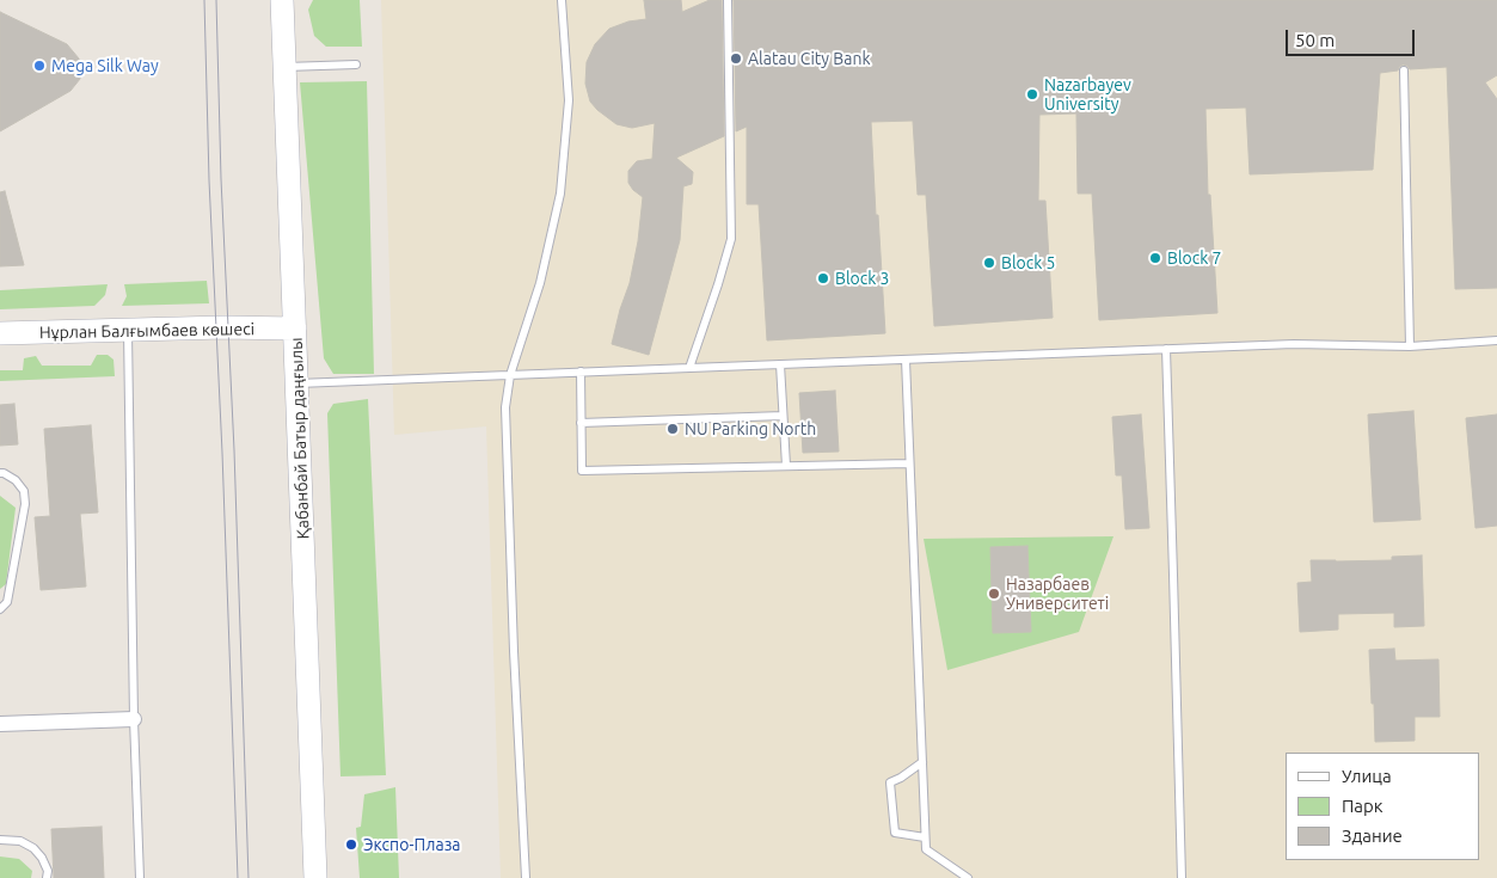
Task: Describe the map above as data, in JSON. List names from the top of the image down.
{
  "streets": {
    "main road": ["Нұрлан Балғымбаев көшесі", "Қабанбай Батыр даңғылы"]
  },
  "crossings": [
    ["Нұрлан Балғымбаев көшесі", "Қабанбай Батыр даңғылы"]
  ],
  "places": [
    "Alatau City Bank",
    "Mega Silk Way",
    "Nazarbayev University",
    "Block 7",
    "Block 5",
    "Block 3",
    "NU Parking North",
    "Назарбаев Университеті",
    "Экспо-Плаза"
  ],
  "legend": ["Улица", "Парк", "Здание"],
  "scale_bar": "50 m"
}
